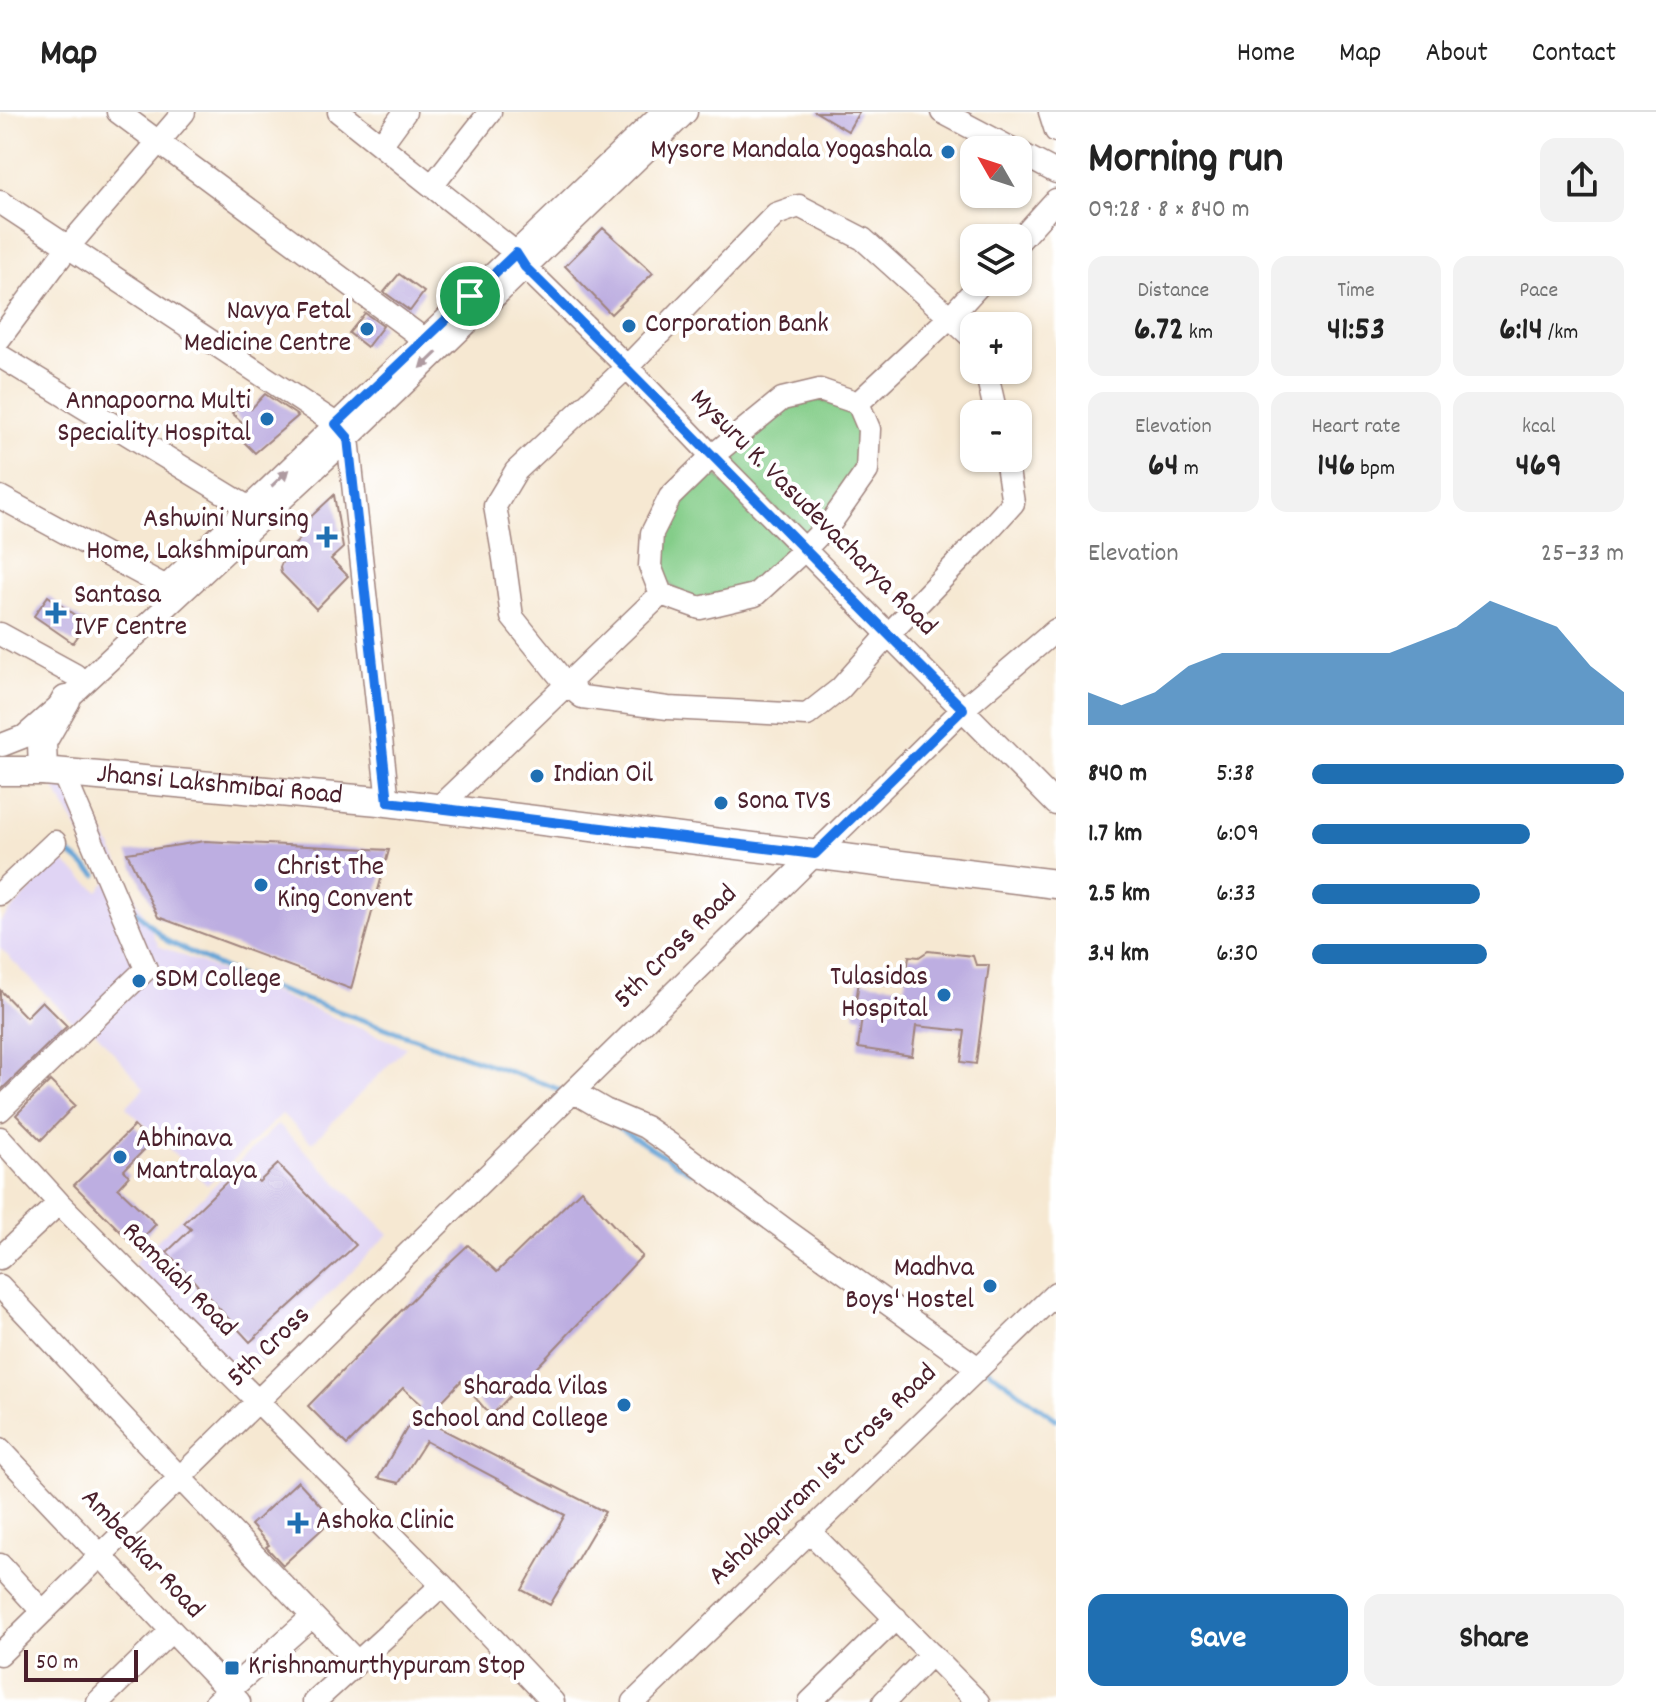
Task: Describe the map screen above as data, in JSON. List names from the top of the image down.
{
  "streets": {
    "main road": ["Jhansi Lakshmibai Road"],
    "street": [
      "Mysuru K. Vasudevacharya Road",
      "5th Cross Road",
      "Ramaiah Road",
      "5th Cross",
      "Ashokapuram 1st Cross Road",
      "Ambedkar Road"
    ]
  },
  "crossings": [
    ["Mysuru K. Vasudevacharya Road", "5th Cross Road"],
    ["Jhansi Lakshmibai Road", "5th Cross Road"],
    ["5th Cross Road", "5th Cross"],
    ["Ramaiah Road", "5th Cross"],
    ["5th Cross", "Ambedkar Road"]
  ],
  "places": {
    "other": [
      "Mysore Mandala Yogashala",
      "Corporation Bank",
      "Navya Fetal Medicine Centre",
      "Annapoorna Multi Speciality Hospital",
      "Indian Oil",
      "Sona TVS",
      "Christ The King Convent",
      "SDM College",
      "Tulasidas Hospital",
      "Abhinava Mantralaya",
      "Madhva Boys' Hostel",
      "Sharada Vilas School and College"
    ],
    "health": ["Ashwini Nursing Home, Lakshmipuram", "Santasa IVF Centre", "Ashoka Clinic"],
    "transit": ["Krishnamurthypuram Stop"]
  },
  "scale_bar": "50 m",
  "north": "top left",
  "page": {
    "header": "Map",
    "nav": [
      "Home",
      "Map",
      "About",
      "Contact"
    ],
    "heading": ["Morning run", "09:28 · 8 × 840 m"],
    "map_buttons": ["+", "−"],
    "stats": [
      ["Distance", "6.72 km"],
      ["Time", "41:53"],
      ["Pace", "6:14 /km"],
      ["Elevation", "64 m"],
      ["Heart rate", "146 bpm"],
      ["kcal", "469"]
    ],
    "chart": ["Elevation", "25–33 m"],
    "list": [
      {
        "name": "840 m",
        "note": "5:38"
      },
      {
        "name": "1.7 km",
        "note": "6:09"
      },
      {
        "name": "2.5 km",
        "note": "6:33"
      },
      {
        "name": "3.4 km",
        "note": "6:30"
      }
    ],
    "buttons": ["Save", "Share"],
    "scale": "50 m"
  }
}
